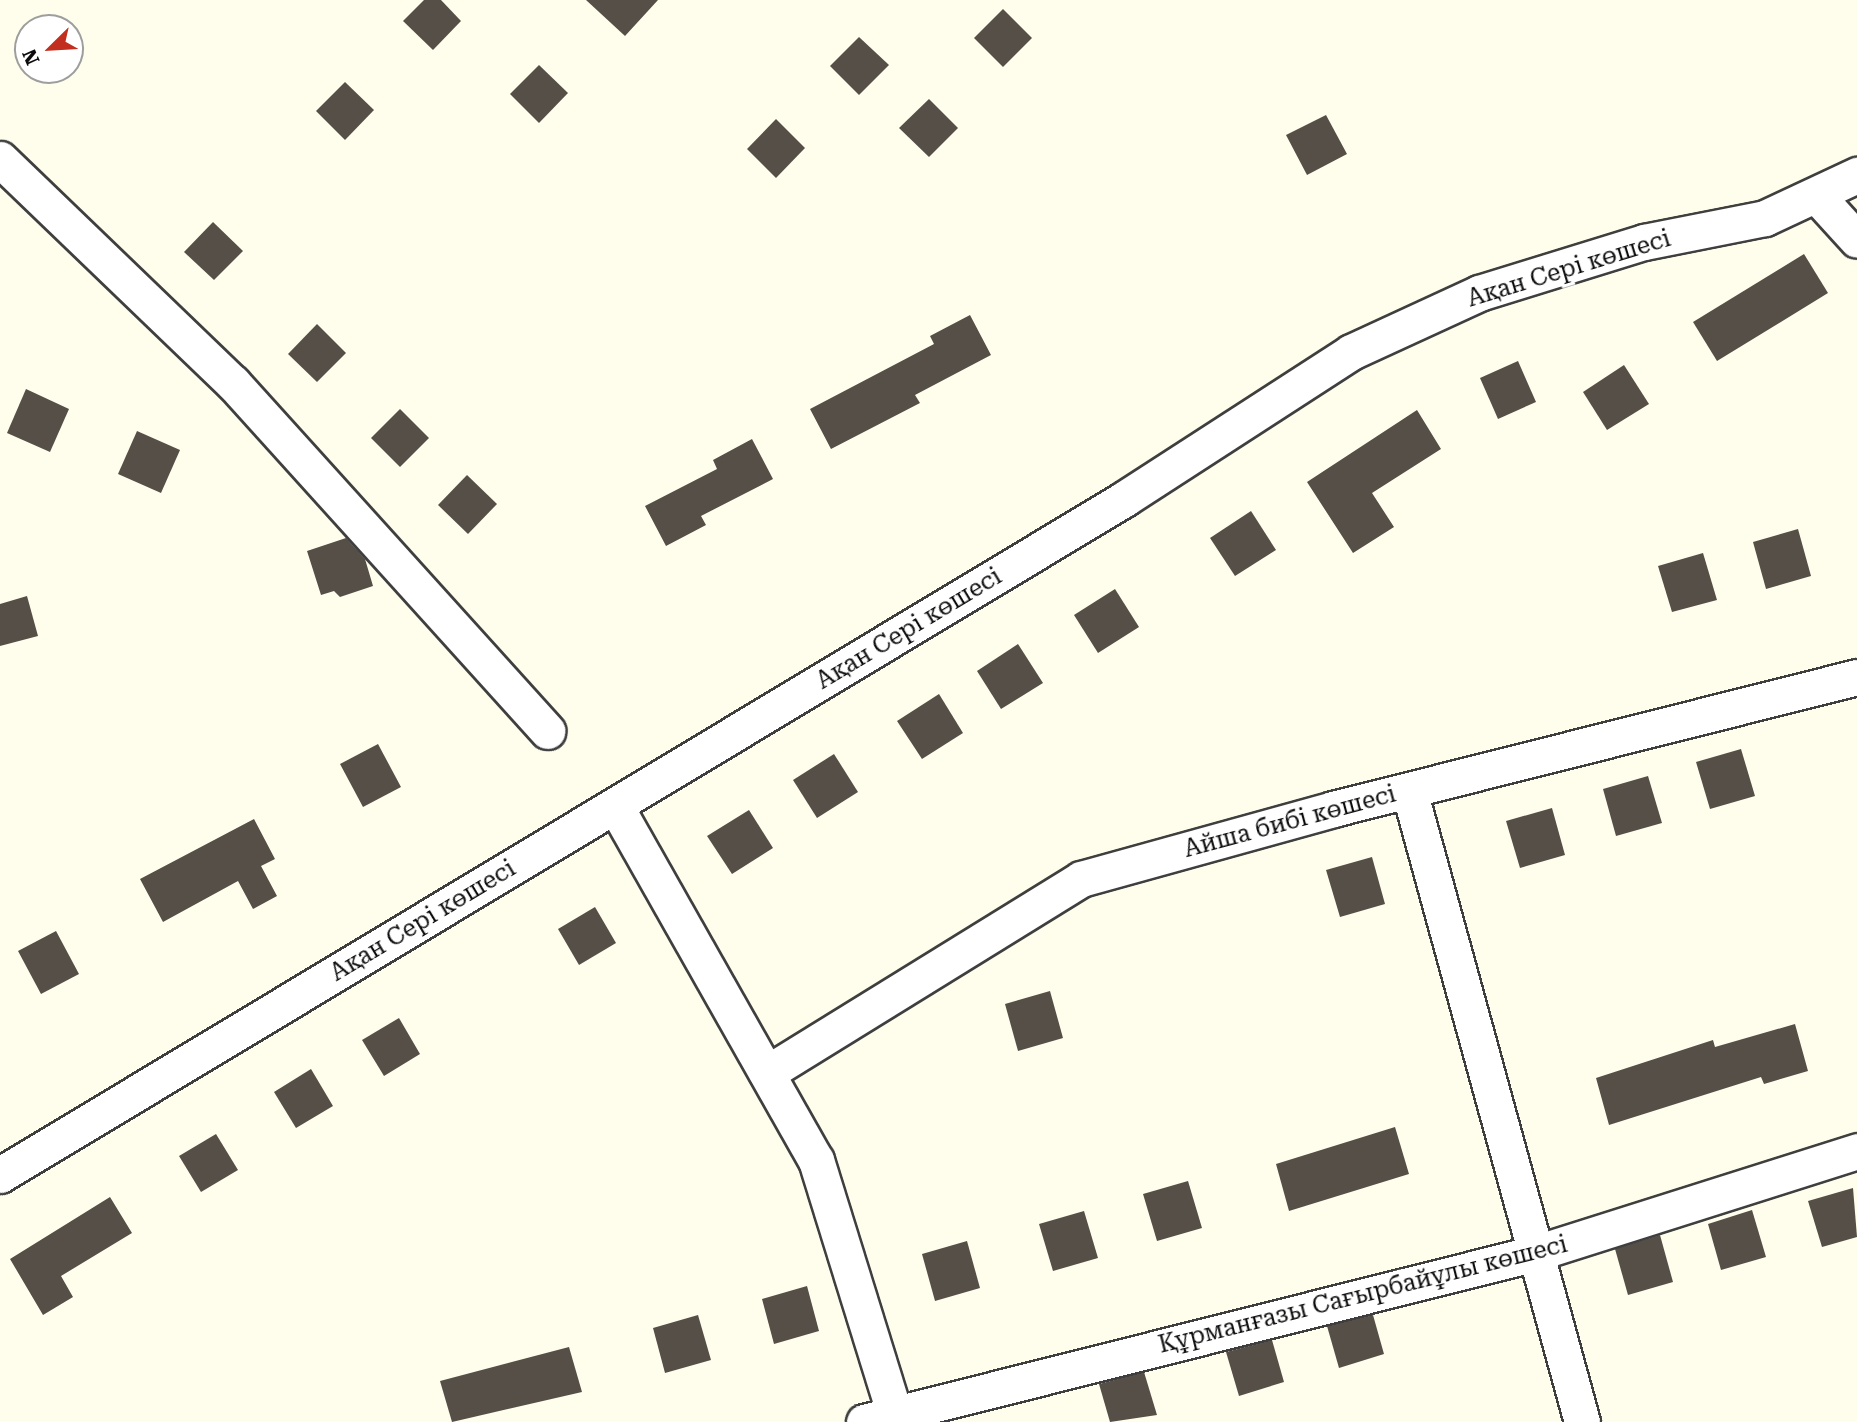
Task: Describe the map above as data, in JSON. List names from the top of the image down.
{
  "streets": {
    "street": ["Ақан Сері көшесі", "Айша бибі көшесі", "Құрманғазы Сағырбайұлы көшесі"]
  },
  "north": "bottom left"
}
